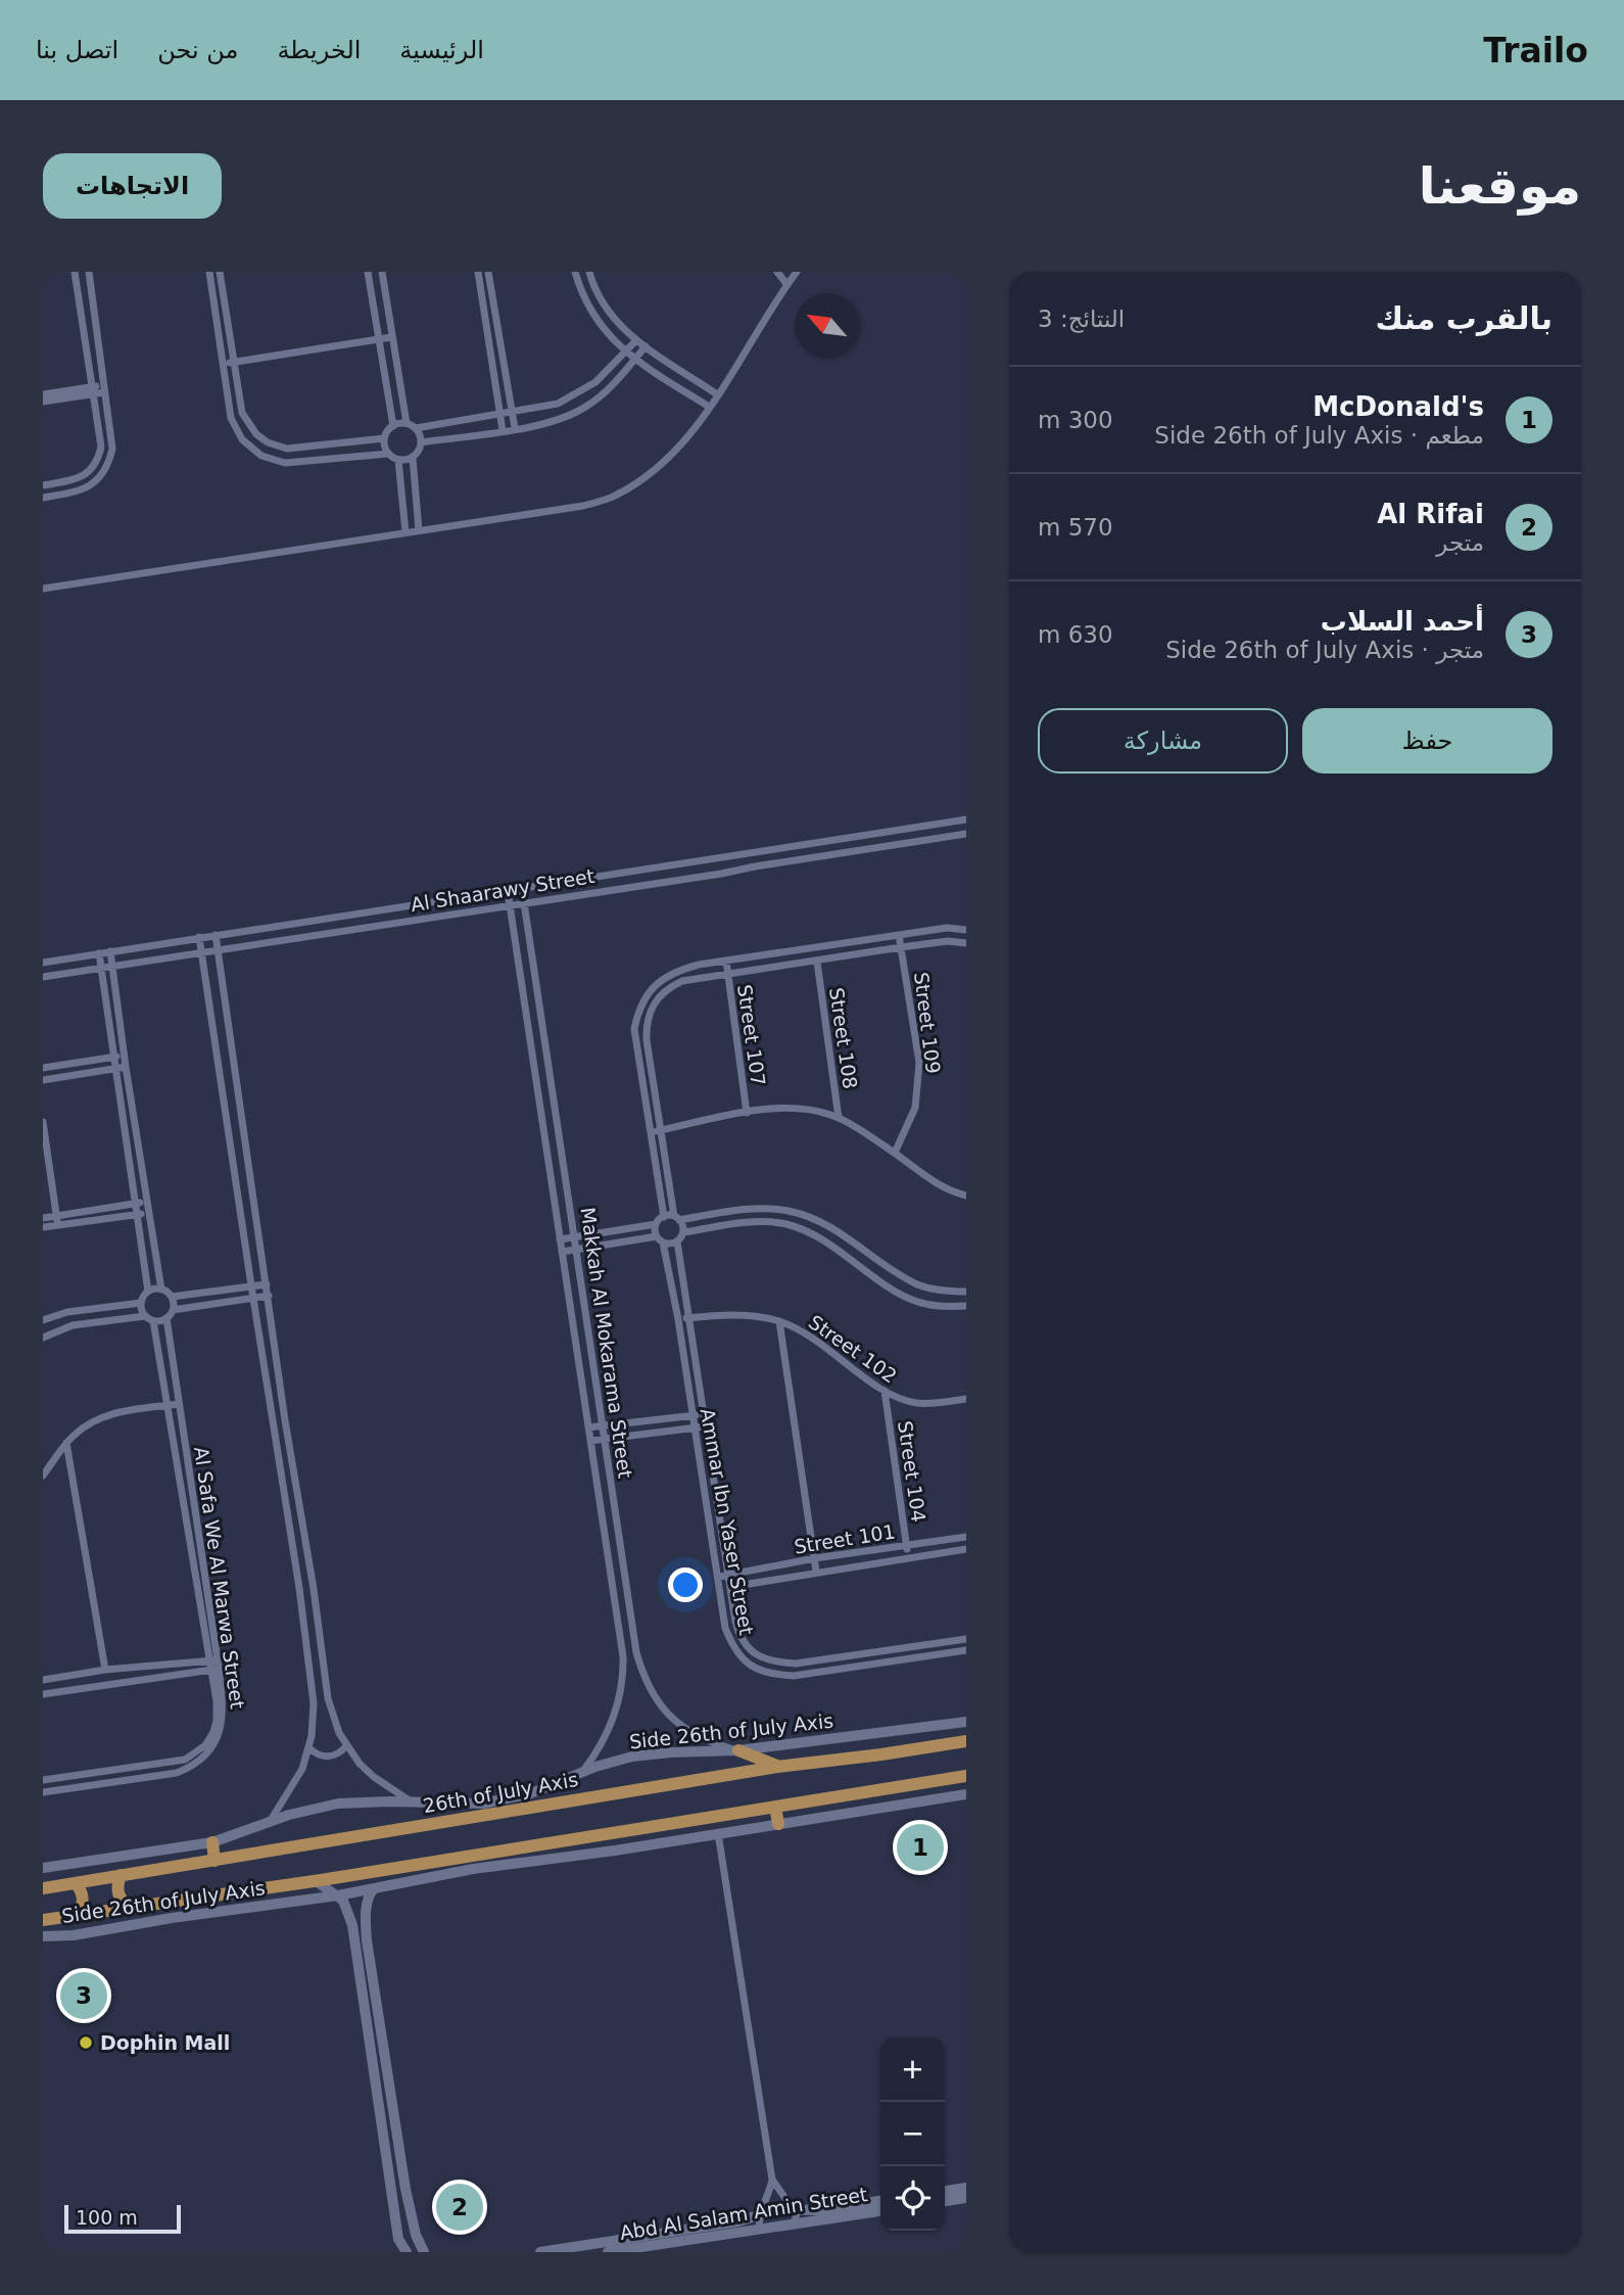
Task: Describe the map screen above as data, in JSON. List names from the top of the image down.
{
  "streets": {
    "highway": ["26th of July Axis"],
    "street": [
      "Al Shaarawy Street",
      "Street 109",
      "Street 107",
      "Street 108",
      "Makkah Al Mokarama Street",
      "Street 102",
      "Street 104",
      "Ammar Ibn Yaser Street",
      "Street 101",
      "Al Safa We Al Marwa Street",
      "Side 26th of July Axis",
      "Abd Al Salam Amin Street"
    ]
  },
  "crossings": [
    ["Al Shaarawy Street", "Makkah Al Mokarama Street"],
    ["Makkah Al Mokarama Street", "Side 26th of July Axis"],
    ["Street 102", "Street 104"],
    ["Street 102", "Ammar Ibn Yaser Street"],
    ["Street 104", "Street 101"],
    ["Ammar Ibn Yaser Street", "Street 101"]
  ],
  "places": ["Dophin Mall"],
  "scale_bar": "100 m",
  "north": "top left",
  "page": {
    "header": "Trailo",
    "nav": [
      "الرئيسية",
      "الخريطة",
      "من نحن",
      "اتصل بنا"
    ],
    "buttons": [
      "الاتجاهات",
      ["حفظ", "مشاركة"]
    ],
    "title": "موقعنا",
    "heading": ["بالقرب منك", "النتائج: 3"],
    "list": [
      {
        "mark": "1",
        "name": "McDonald's",
        "note": "مطعم · Side 26th of July Axis",
        "value": "300 m"
      },
      {
        "mark": "2",
        "name": "Al Rifai",
        "note": "متجر",
        "value": "570 m"
      },
      {
        "mark": "3",
        "name": "أحمد السلاب",
        "note": "متجر · Side 26th of July Axis",
        "value": "630 m"
      }
    ],
    "pins": ["1", "3", "2"],
    "map_buttons": ["+", "−"],
    "scale": "100 m"
  }
}
